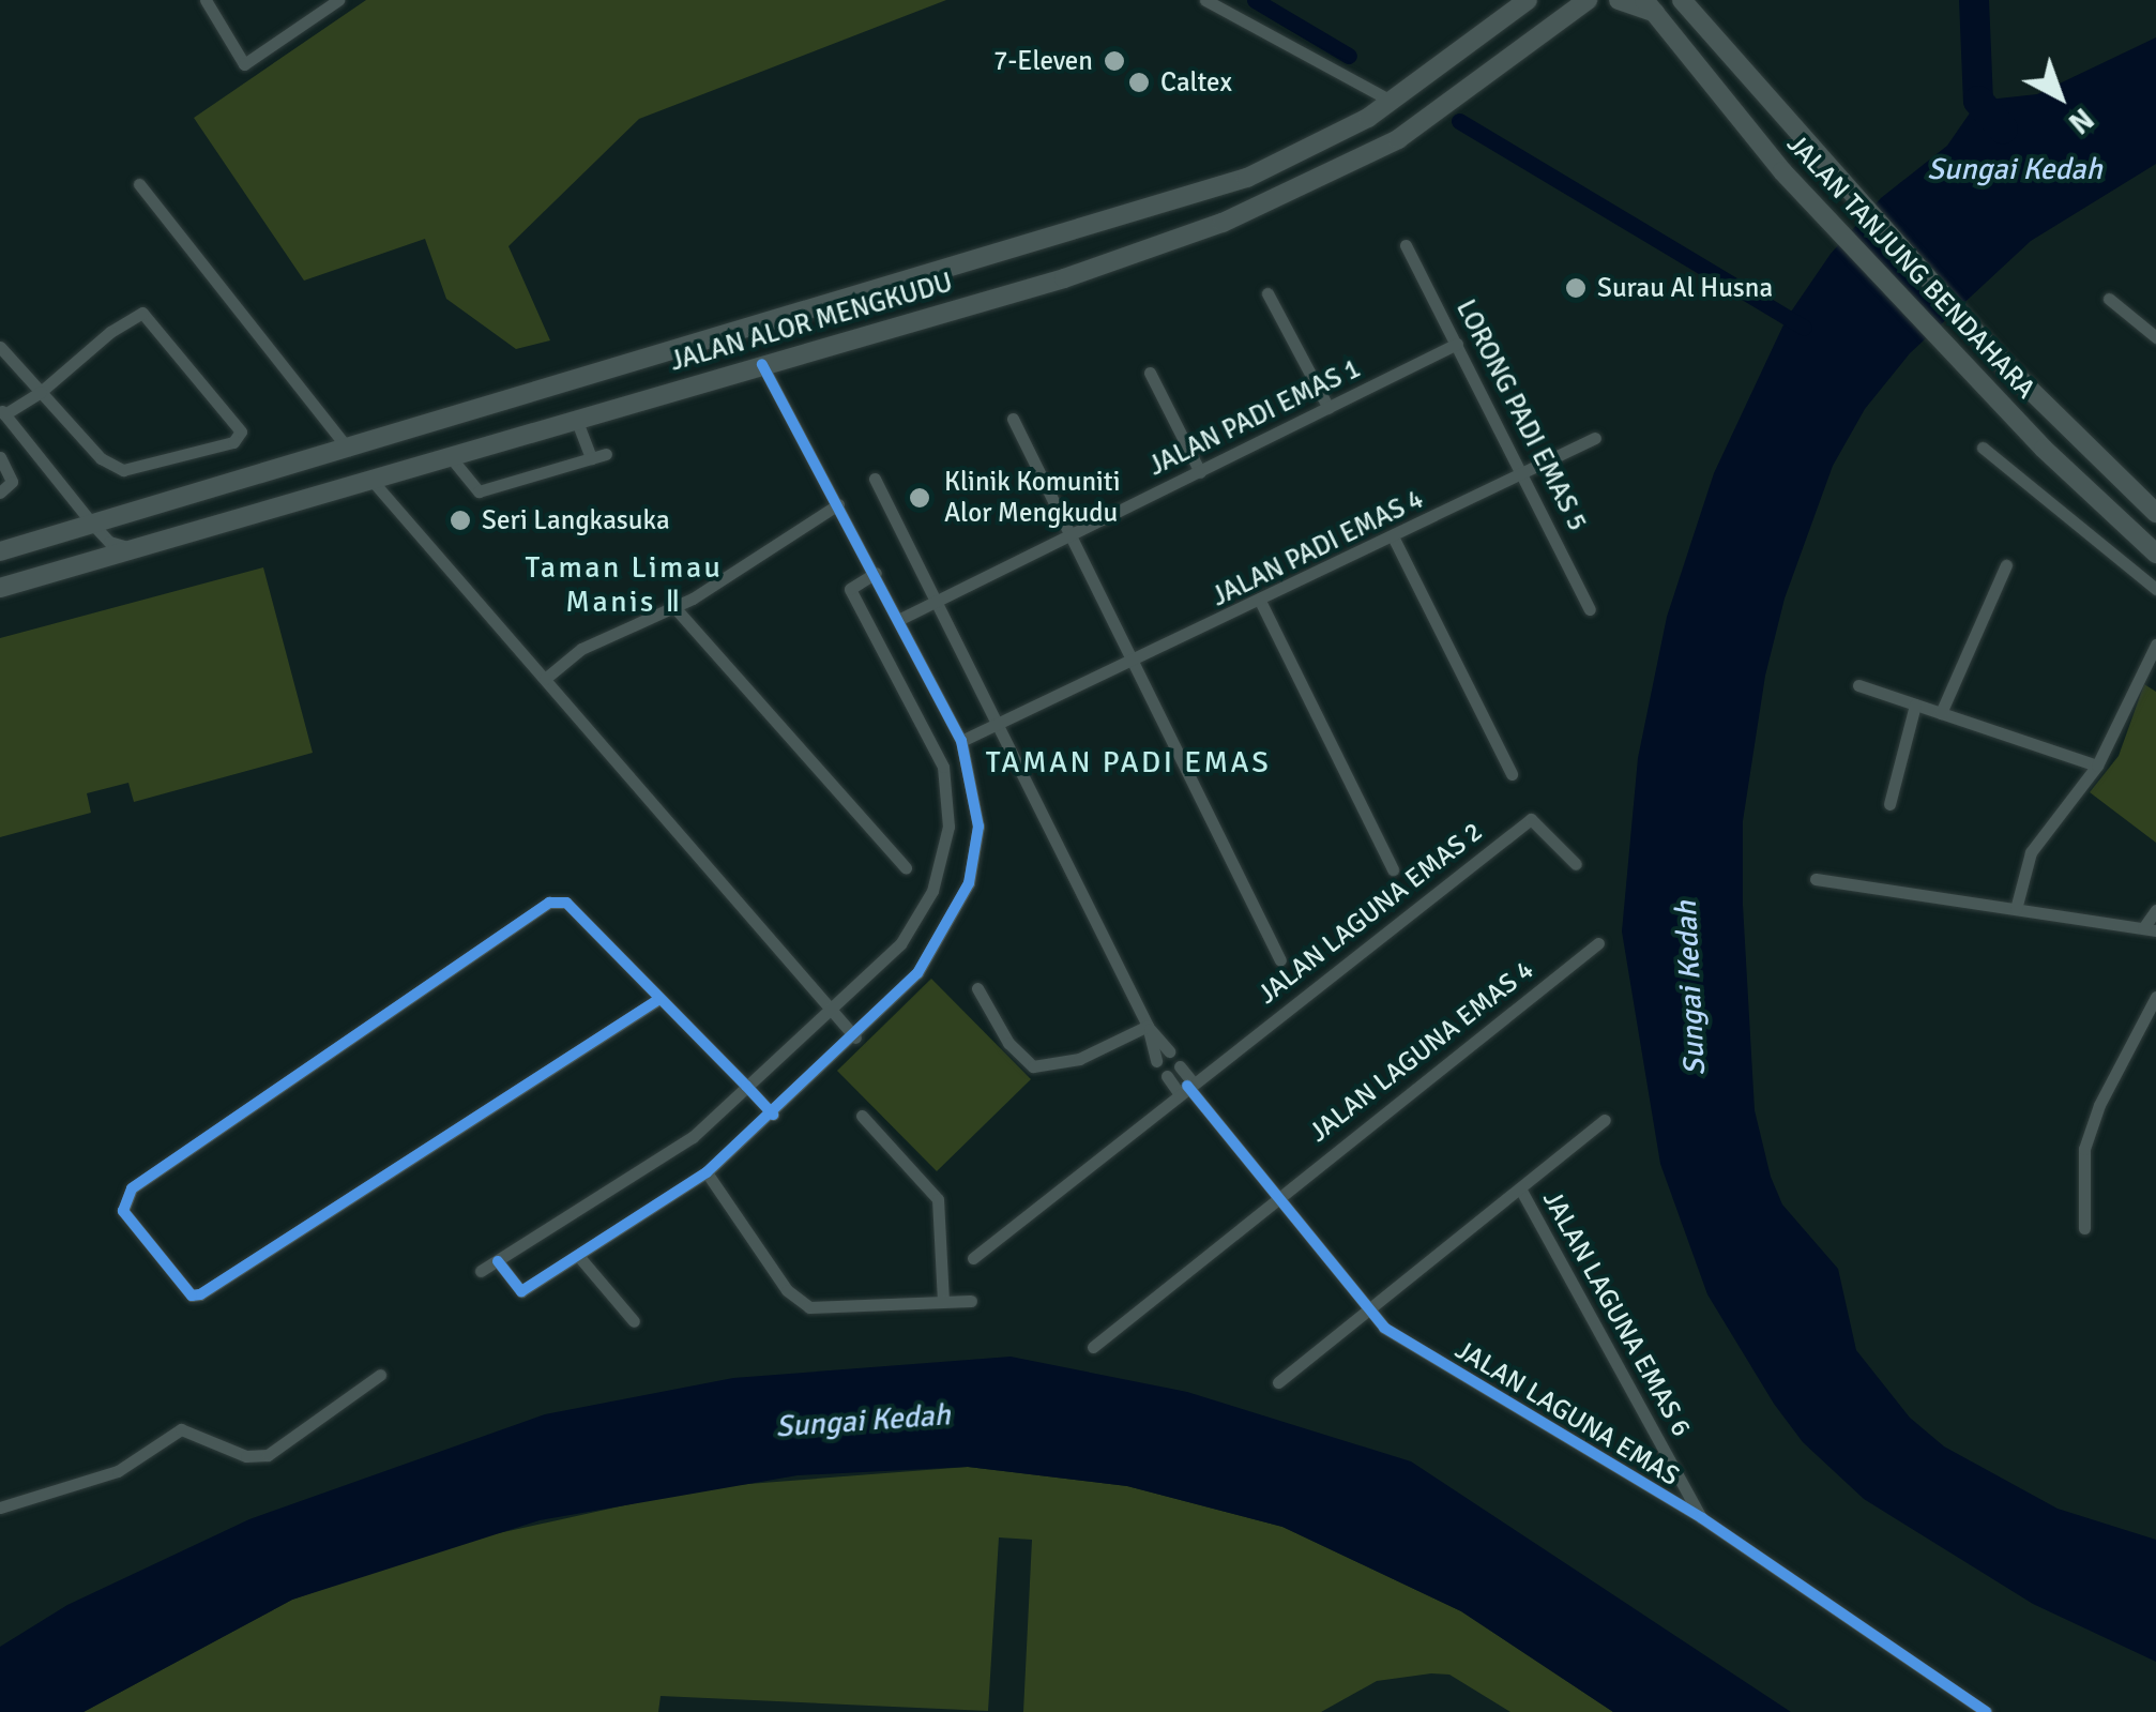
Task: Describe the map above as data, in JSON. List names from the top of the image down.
{
  "streets": {
    "main road": ["JALAN TANJUNG BENDAHARA", "JALAN ALOR MENGKUDU"],
    "street": [
      "LORONG PADI EMAS 5",
      "JALAN PADI EMAS 1",
      "JALAN PADI EMAS 4",
      "JALAN LAGUNA EMAS 2",
      "JALAN LAGUNA EMAS 4",
      "JALAN LAGUNA EMAS 6",
      "JALAN LAGUNA EMAS"
    ]
  },
  "crossings": [
    ["LORONG PADI EMAS 5", "JALAN PADI EMAS 1"],
    ["LORONG PADI EMAS 5", "JALAN PADI EMAS 4"],
    ["JALAN LAGUNA EMAS 2", "JALAN LAGUNA EMAS"],
    ["JALAN LAGUNA EMAS 4", "JALAN LAGUNA EMAS"],
    ["JALAN LAGUNA EMAS 6", "JALAN LAGUNA EMAS"]
  ],
  "districts": ["Taman Limau Manis Ⅱ", "TAMAN PADI EMAS"],
  "water": ["Sungai Kedah"],
  "places": [
    "7-Eleven",
    "Caltex",
    "Surau Al Husna",
    "Klinik Komuniti Alor Mengkudu",
    "Seri Langkasuka"
  ],
  "north": "bottom right"
}
